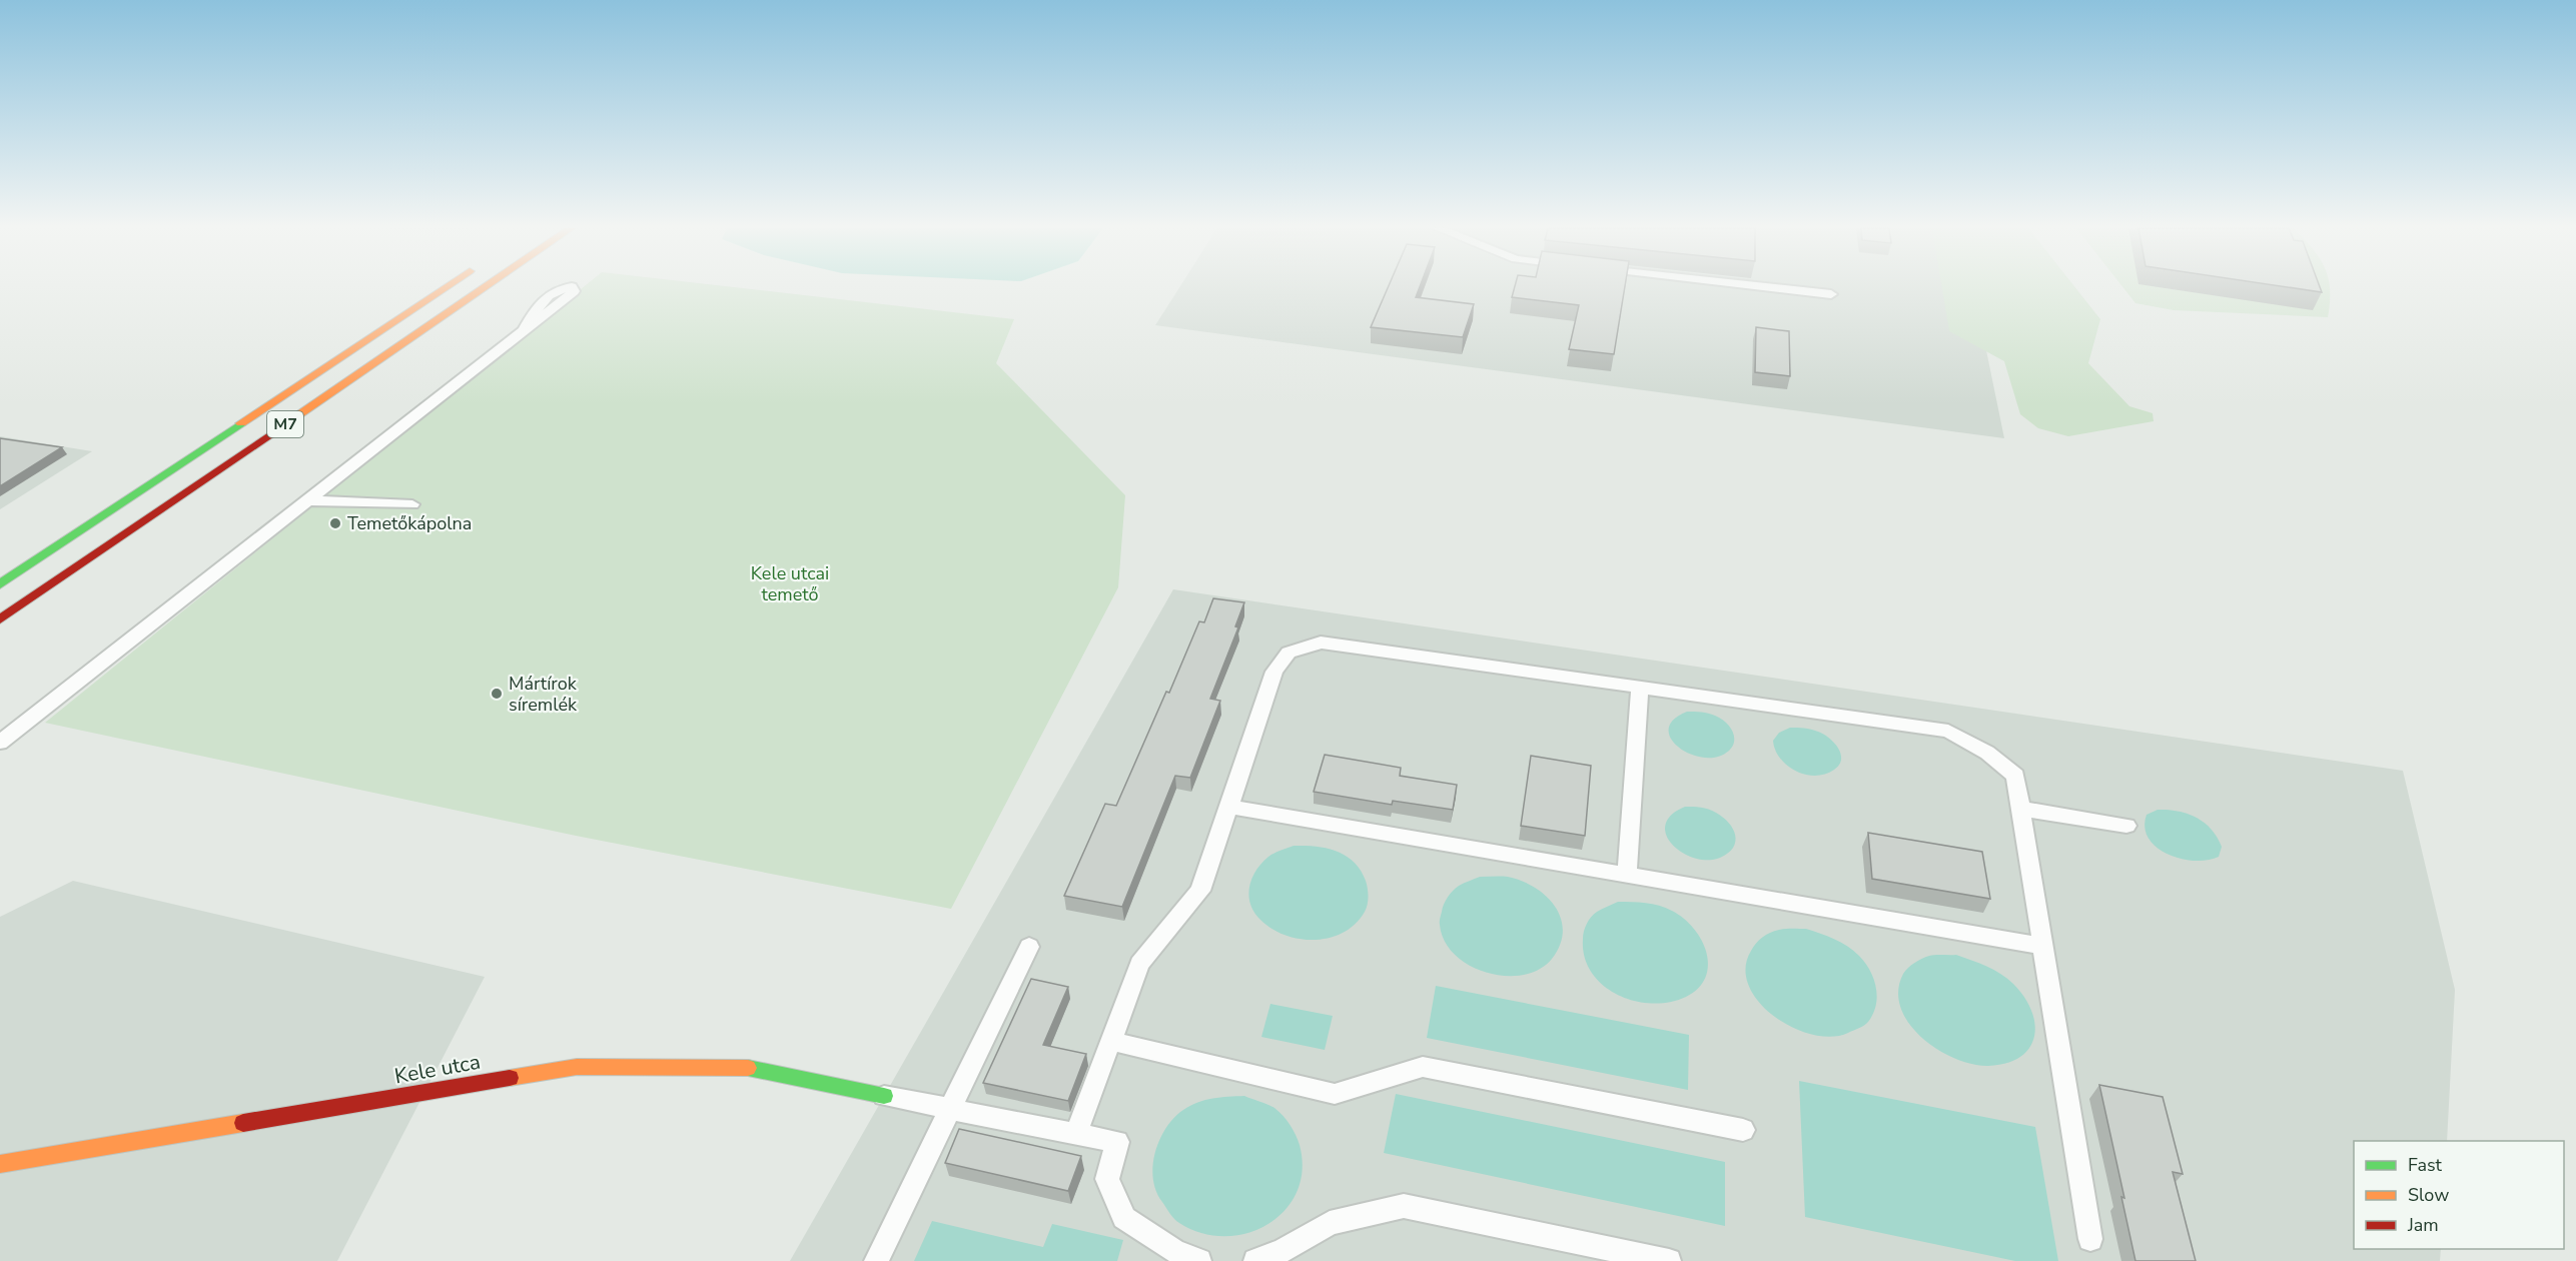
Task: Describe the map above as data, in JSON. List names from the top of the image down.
{
  "streets": {
    "main road": ["M7", "Kele utca"]
  },
  "parks": ["Kele utcai temető"],
  "places": ["Temetőkápolna", "Mártírok síremlék"],
  "legend": ["Fast", "Slow", "Jam"]
}
